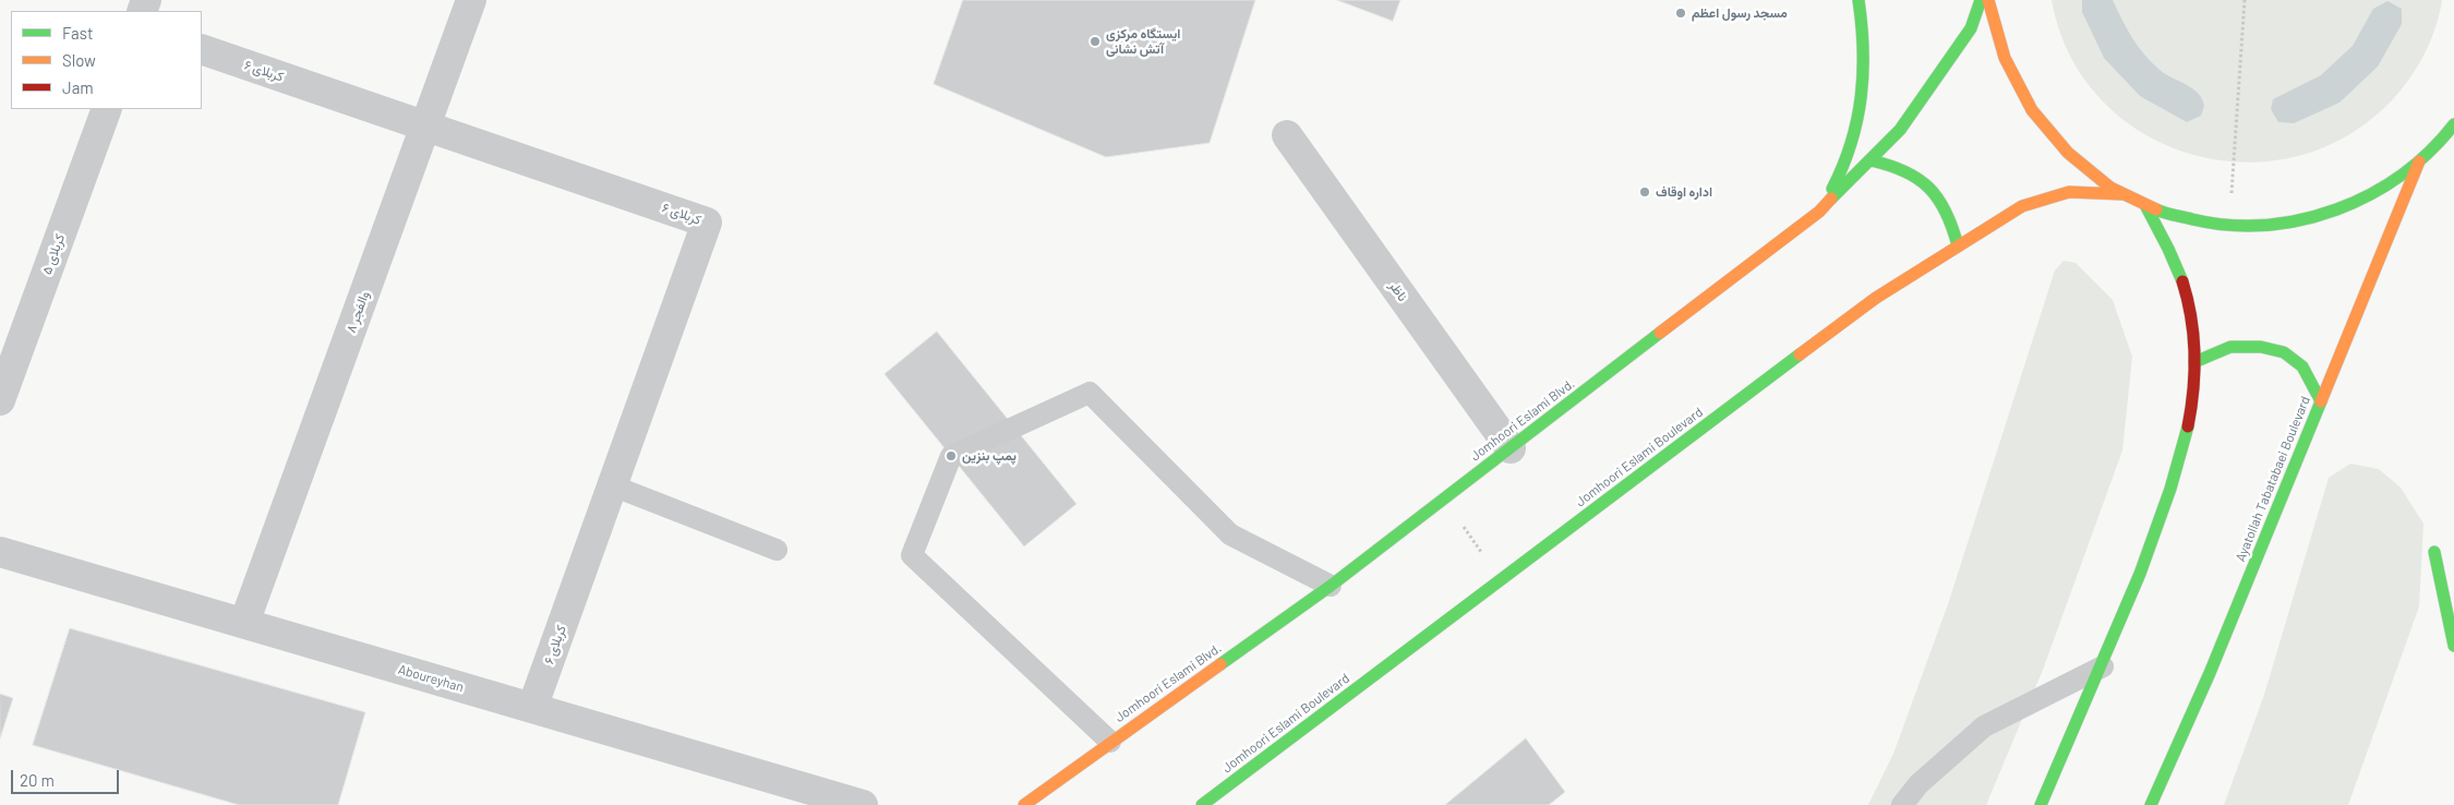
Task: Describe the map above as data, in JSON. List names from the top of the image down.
{
  "streets": {
    "main road": ["Jomhoori Eslami Blvd.", "Jomhoori Eslami Boulevard", "Ayatollah Tabatabaei Boulevard"],
    "street": [
      "کربلای ۶",
      "کربلای ۵",
      "ناظر",
      "والفجر ۸",
      "Aboureyhan"
    ]
  },
  "crossings": [
    ["کربلای ۶", "والفجر ۸"],
    ["کربلای ۶", "Aboureyhan"],
    ["ناظر", "Jomhoori Eslami Blvd."],
    ["والفجر ۸", "Aboureyhan"]
  ],
  "places": [
    "مسجد رسول اعظم",
    "ایستگاه مرکزی آتش نشانی",
    "اداره اوقاف",
    "پمپ بنزین"
  ],
  "legend": ["Fast", "Slow", "Jam"],
  "scale_bar": "20 m"
}
